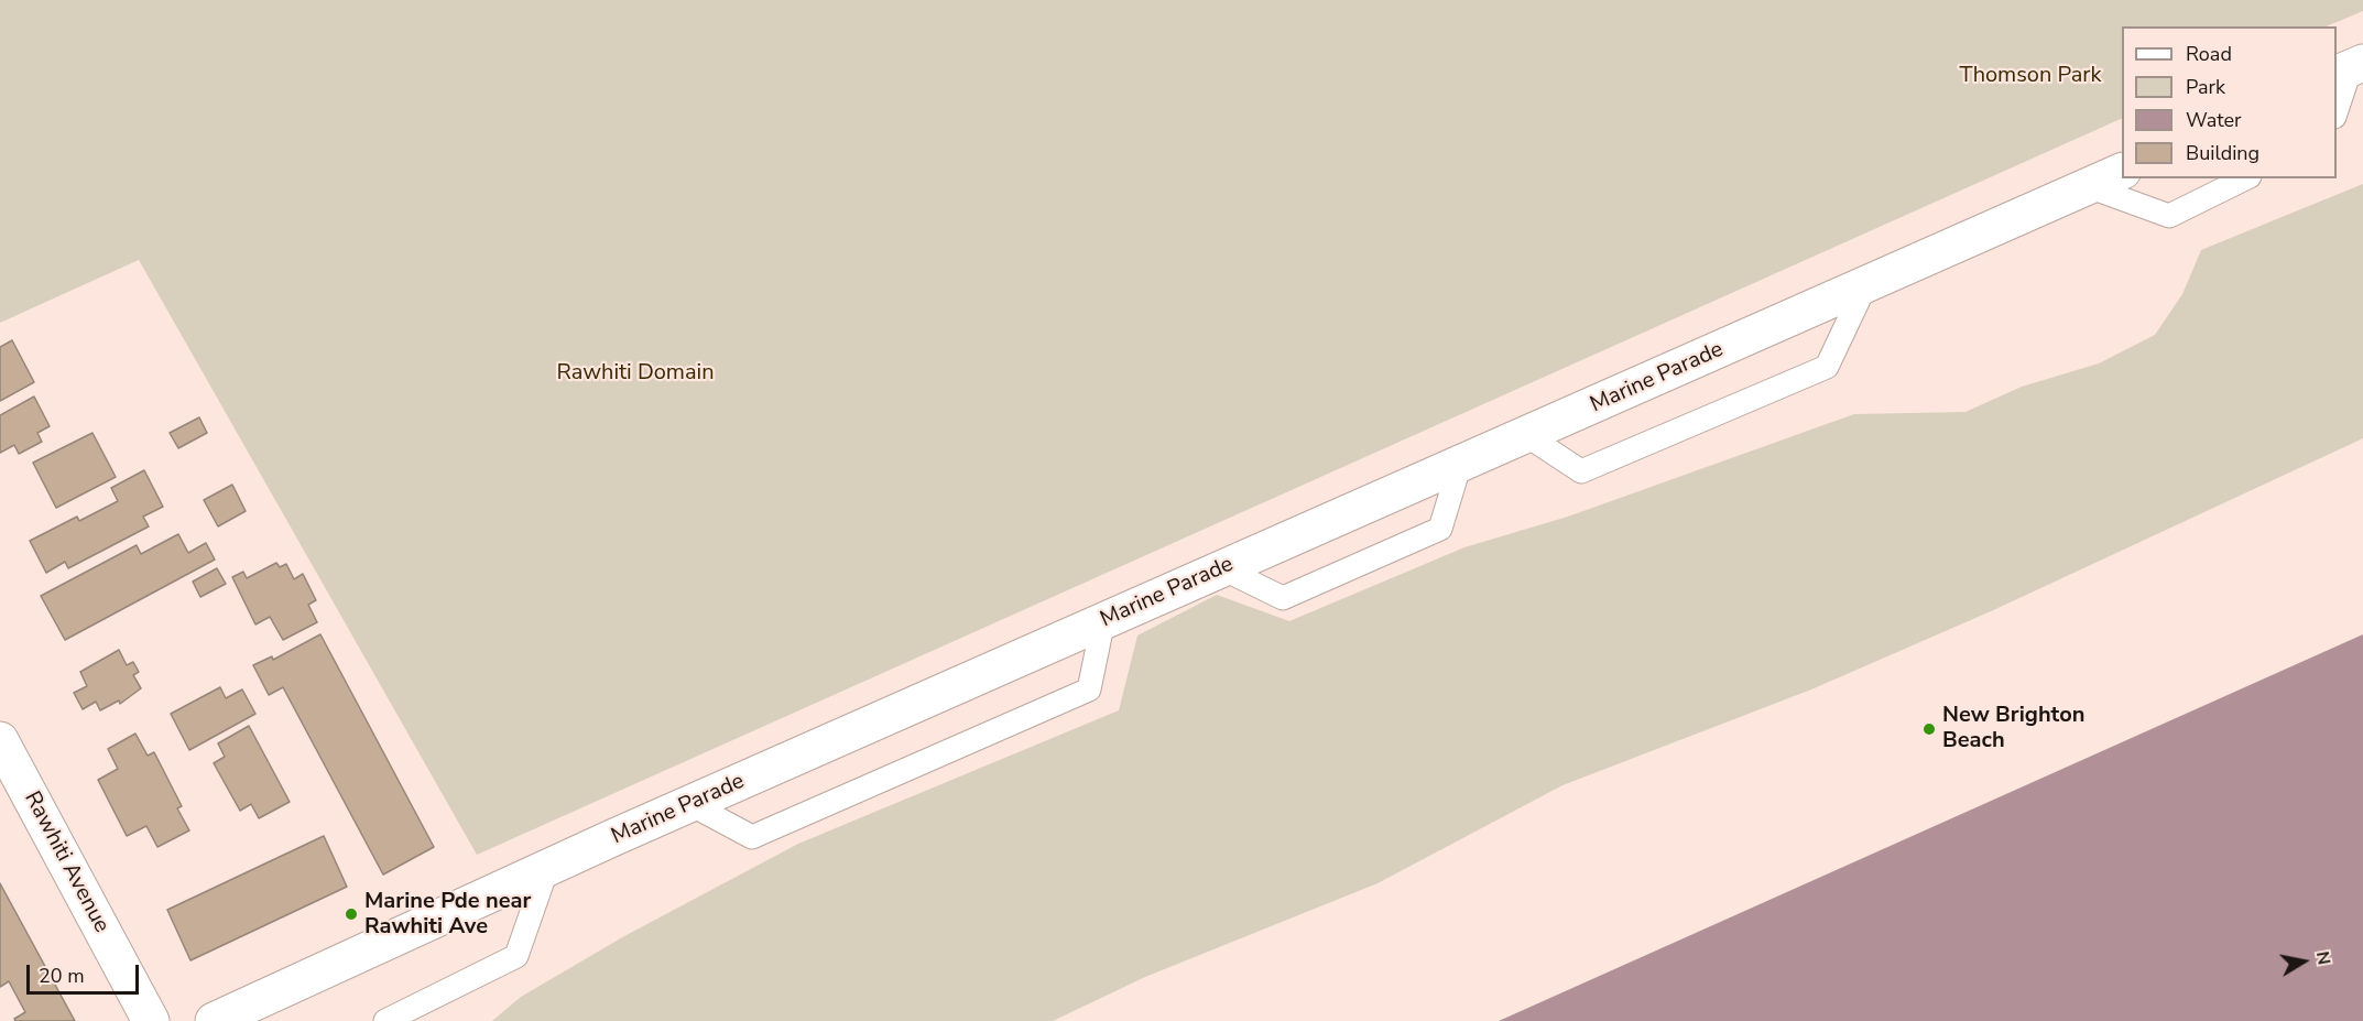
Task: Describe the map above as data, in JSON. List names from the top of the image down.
{
  "streets": {
    "street": ["Marine Parade", "Rawhiti Avenue"]
  },
  "parks": ["Thomson Park", "Rawhiti Domain"],
  "places": ["New Brighton Beach", "Marine Pde near Rawhiti Ave"],
  "legend": [
    "Road",
    "Park",
    "Water",
    "Building"
  ],
  "scale_bar": "20 m",
  "north": "right"
}
